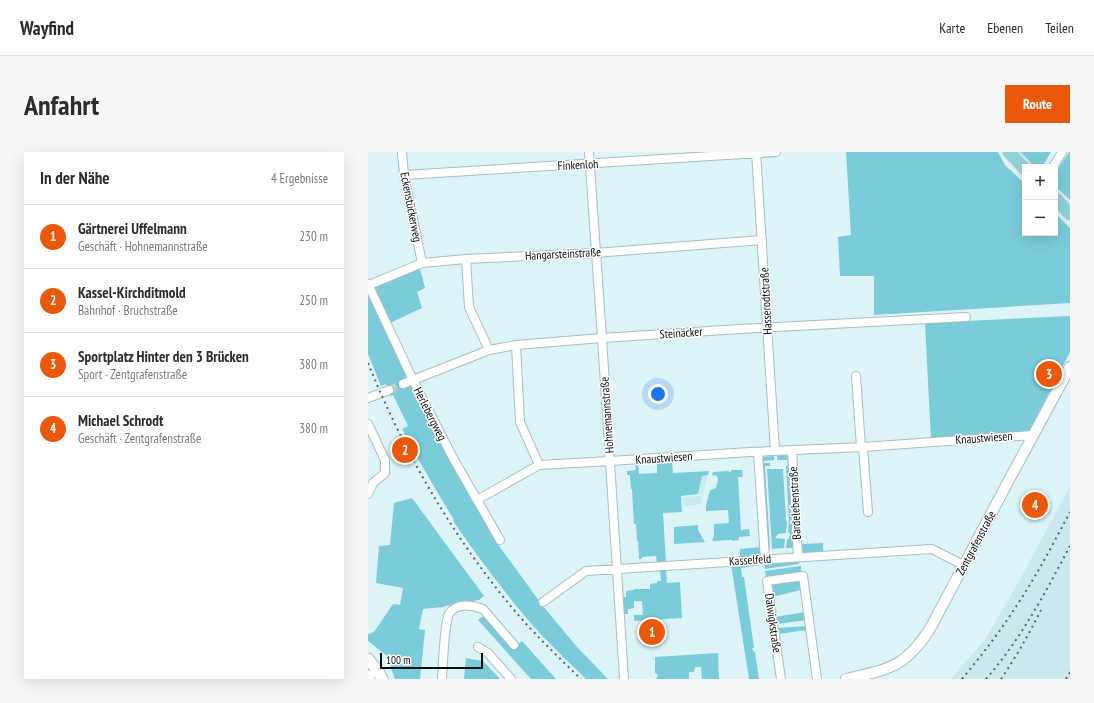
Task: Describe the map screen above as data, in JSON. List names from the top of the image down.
{
  "streets": {
    "street": [
      "Finkenloh",
      "Eckenstückerweg",
      "Hangarsteinstraße",
      "Hasserodtstraße",
      "Steinäcker",
      "Herlebergweg",
      "Hohnemannstraße",
      "Knaustwiesen",
      "Bardelebenstraße",
      "Zentgrafenstraße",
      "Kasselfeld",
      "Dalwigkstraße"
    ]
  },
  "crossings": [
    ["Finkenloh", "Eckenstückerweg"],
    ["Finkenloh", "Hasserodtstraße"],
    ["Finkenloh", "Hohnemannstraße"],
    ["Eckenstückerweg", "Hangarsteinstraße"],
    ["Hangarsteinstraße", "Hasserodtstraße"],
    ["Hangarsteinstraße", "Herlebergweg"],
    ["Hangarsteinstraße", "Hohnemannstraße"],
    ["Hasserodtstraße", "Steinäcker"],
    ["Hasserodtstraße", "Knaustwiesen"],
    ["Steinäcker", "Herlebergweg"],
    ["Steinäcker", "Hohnemannstraße"],
    ["Herlebergweg", "Knaustwiesen"],
    ["Hohnemannstraße", "Knaustwiesen"],
    ["Hohnemannstraße", "Kasselfeld"],
    ["Knaustwiesen", "Bardelebenstraße"],
    ["Knaustwiesen", "Zentgrafenstraße"],
    ["Bardelebenstraße", "Kasselfeld"],
    ["Zentgrafenstraße", "Kasselfeld"]
  ],
  "scale_bar": "100 m",
  "page": {
    "header": "Wayfind",
    "nav": ["Karte", "Ebenen", "Teilen"],
    "buttons": "Route",
    "title": "Anfahrt",
    "heading": ["In der Nähe", "4 Ergebnisse"],
    "map_buttons": ["+", "−"],
    "list": [
      {
        "mark": "1",
        "name": "Gärtnerei Uffelmann",
        "note": "Geschäft · Hohnemannstraße",
        "value": "230 m"
      },
      {
        "mark": "2",
        "name": "Kassel-Kirchditmold",
        "note": "Bahnhof · Bruchstraße",
        "value": "250 m"
      },
      {
        "mark": "3",
        "name": "Sportplatz Hinter den 3 Brücken",
        "note": "Sport · Zentgrafenstraße",
        "value": "380 m"
      },
      {
        "mark": "4",
        "name": "Michael Schrodt",
        "note": "Geschäft · Zentgrafenstraße",
        "value": "380 m"
      }
    ],
    "pins": [
      "3",
      "2",
      "4",
      "1"
    ],
    "scale": "100 m"
  }
}
